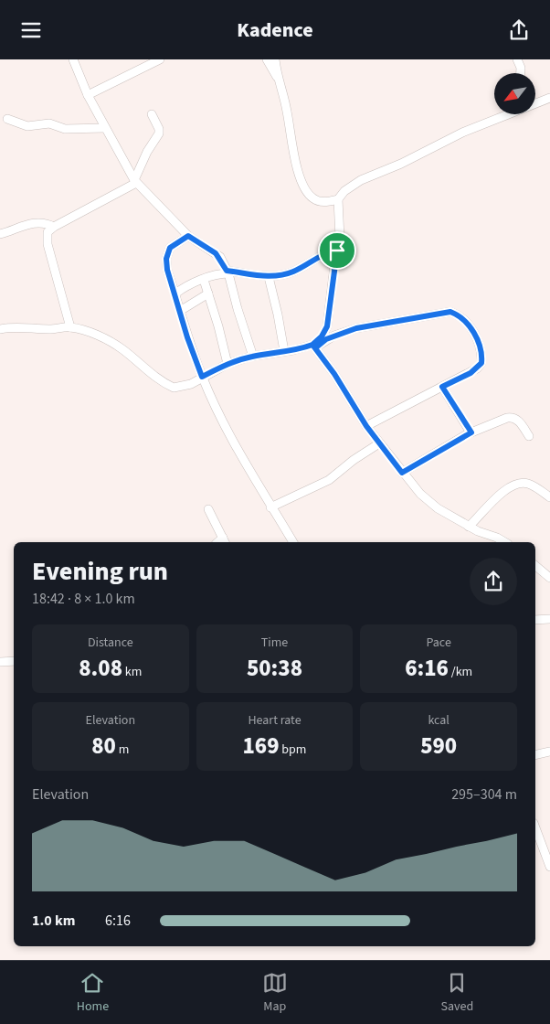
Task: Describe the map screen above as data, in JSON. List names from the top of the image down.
{
  "north": "bottom left",
  "page": {
    "header": "Kadence",
    "heading": ["Evening run", "18:42 · 8 × 1.0 km"],
    "stats": [
      ["Distance", "8.08 km"],
      ["Time", "50:38"],
      ["Pace", "6:16 /km"],
      ["Elevation", "80 m"],
      ["Heart rate", "169 bpm"],
      ["kcal", "590"]
    ],
    "chart": ["Elevation", "295–304 m"],
    "list": [
      {
        "name": "1.0 km",
        "note": "6:16"
      }
    ],
    "tabs": ["Home", "Map", "Saved"]
  }
}
